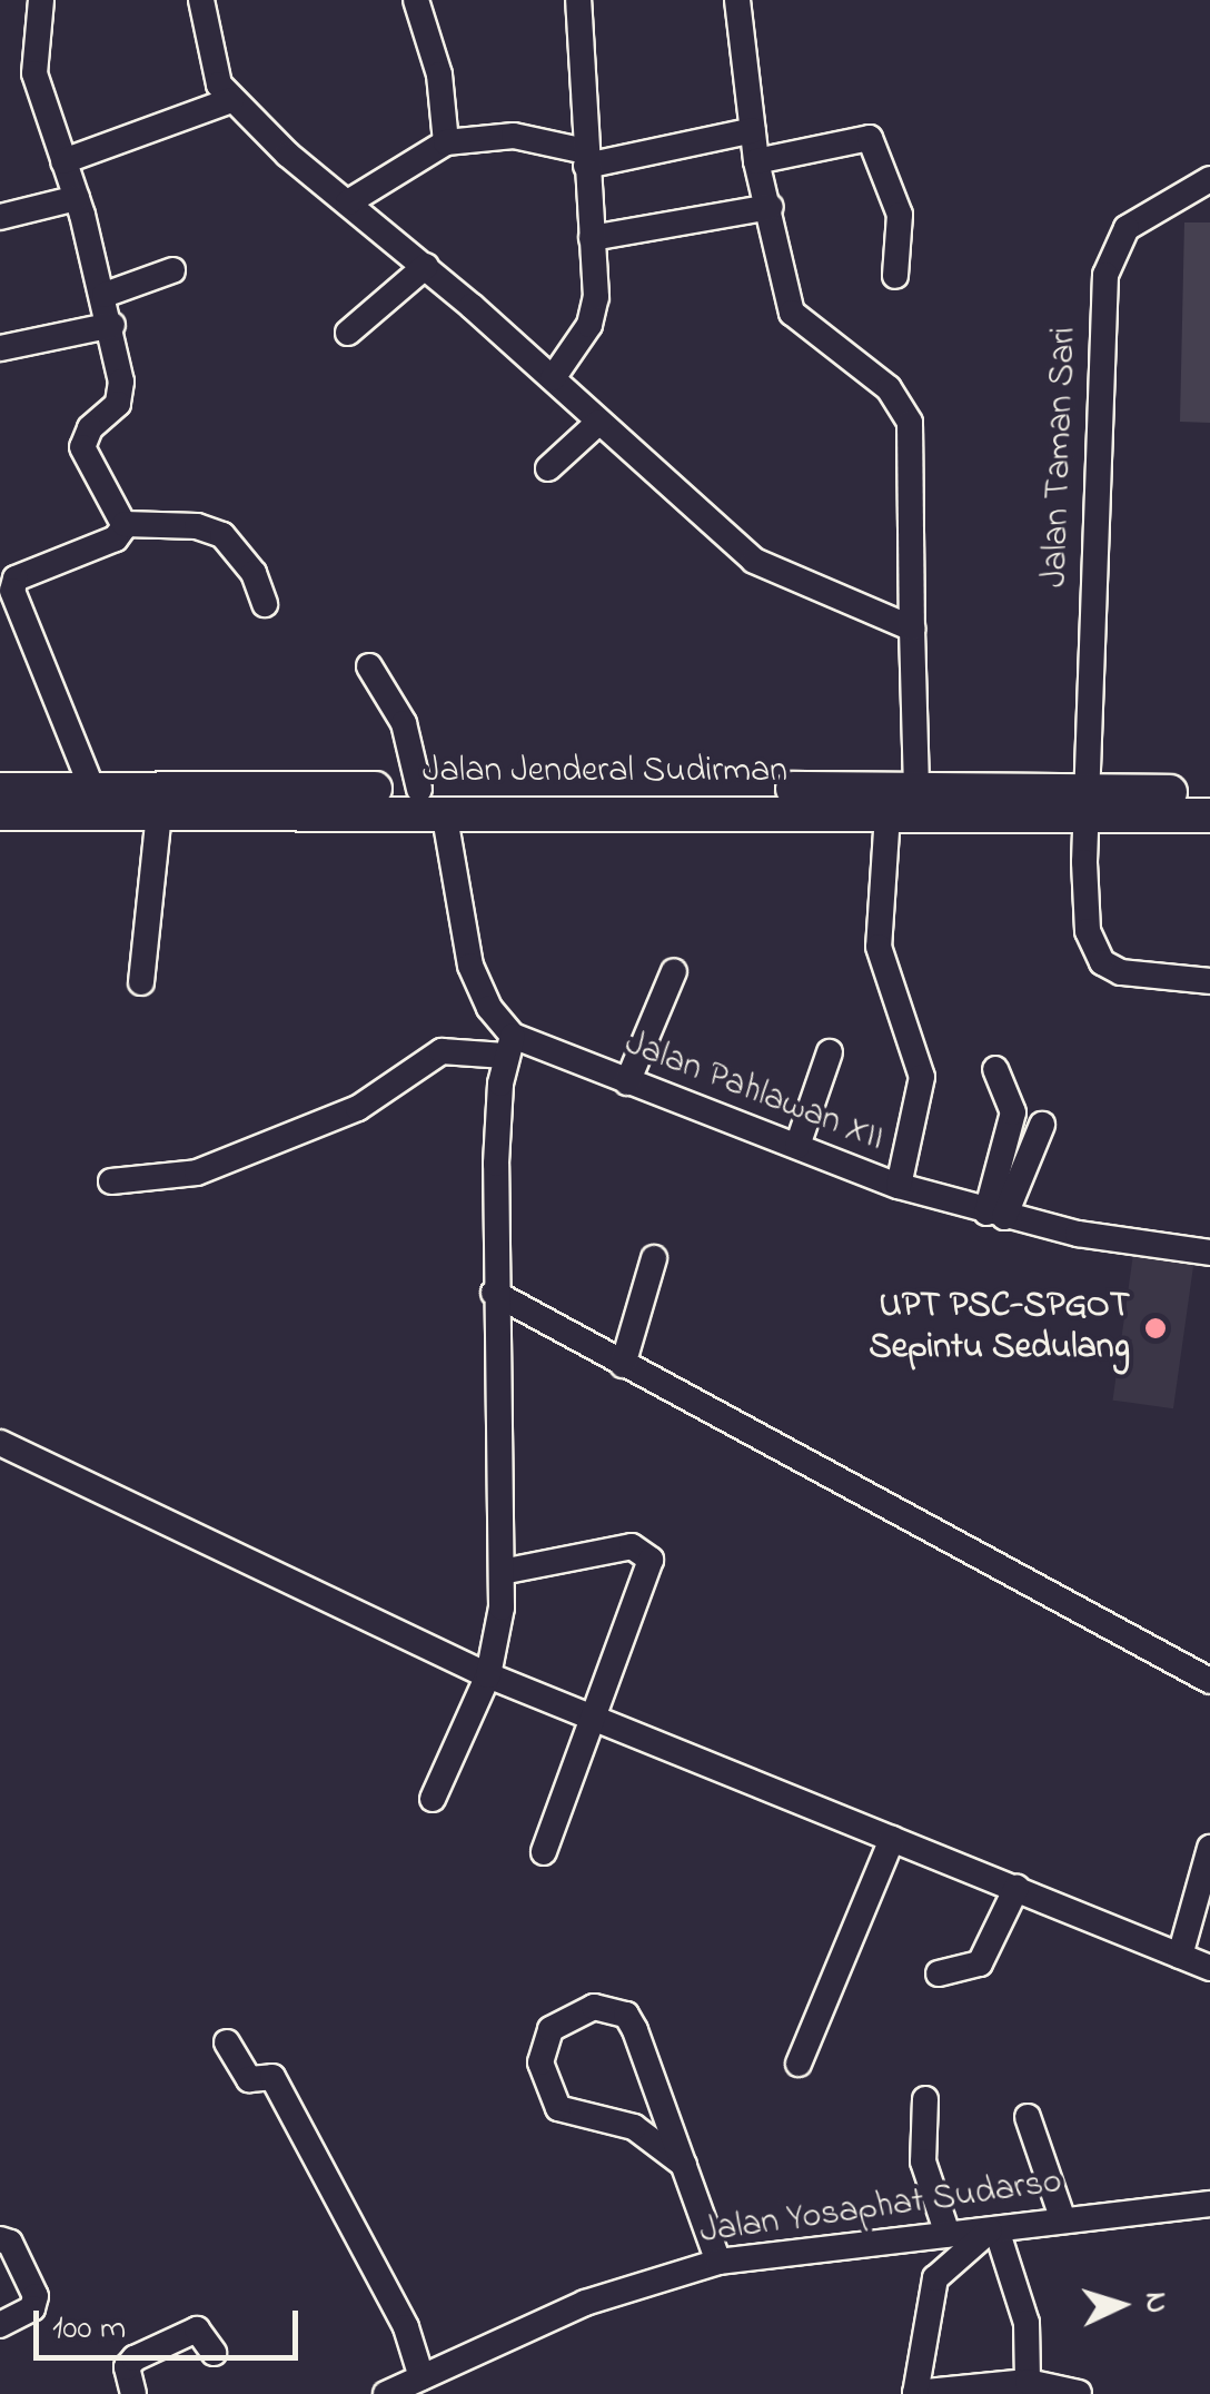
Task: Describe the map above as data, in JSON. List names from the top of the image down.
{
  "streets": {
    "highway": ["Jalan Jenderal Sudirman"],
    "street": ["Jalan Taman Sari", "Jalan Pahlawan XII", "Jalan Yosaphat Sudarso"]
  },
  "crossings": [
    ["Jalan Taman Sari", "Jalan Jenderal Sudirman"]
  ],
  "places": ["UPT PSC-SPGOT Sepintu Sedulang"],
  "scale_bar": "100 m",
  "north": "right"
}
